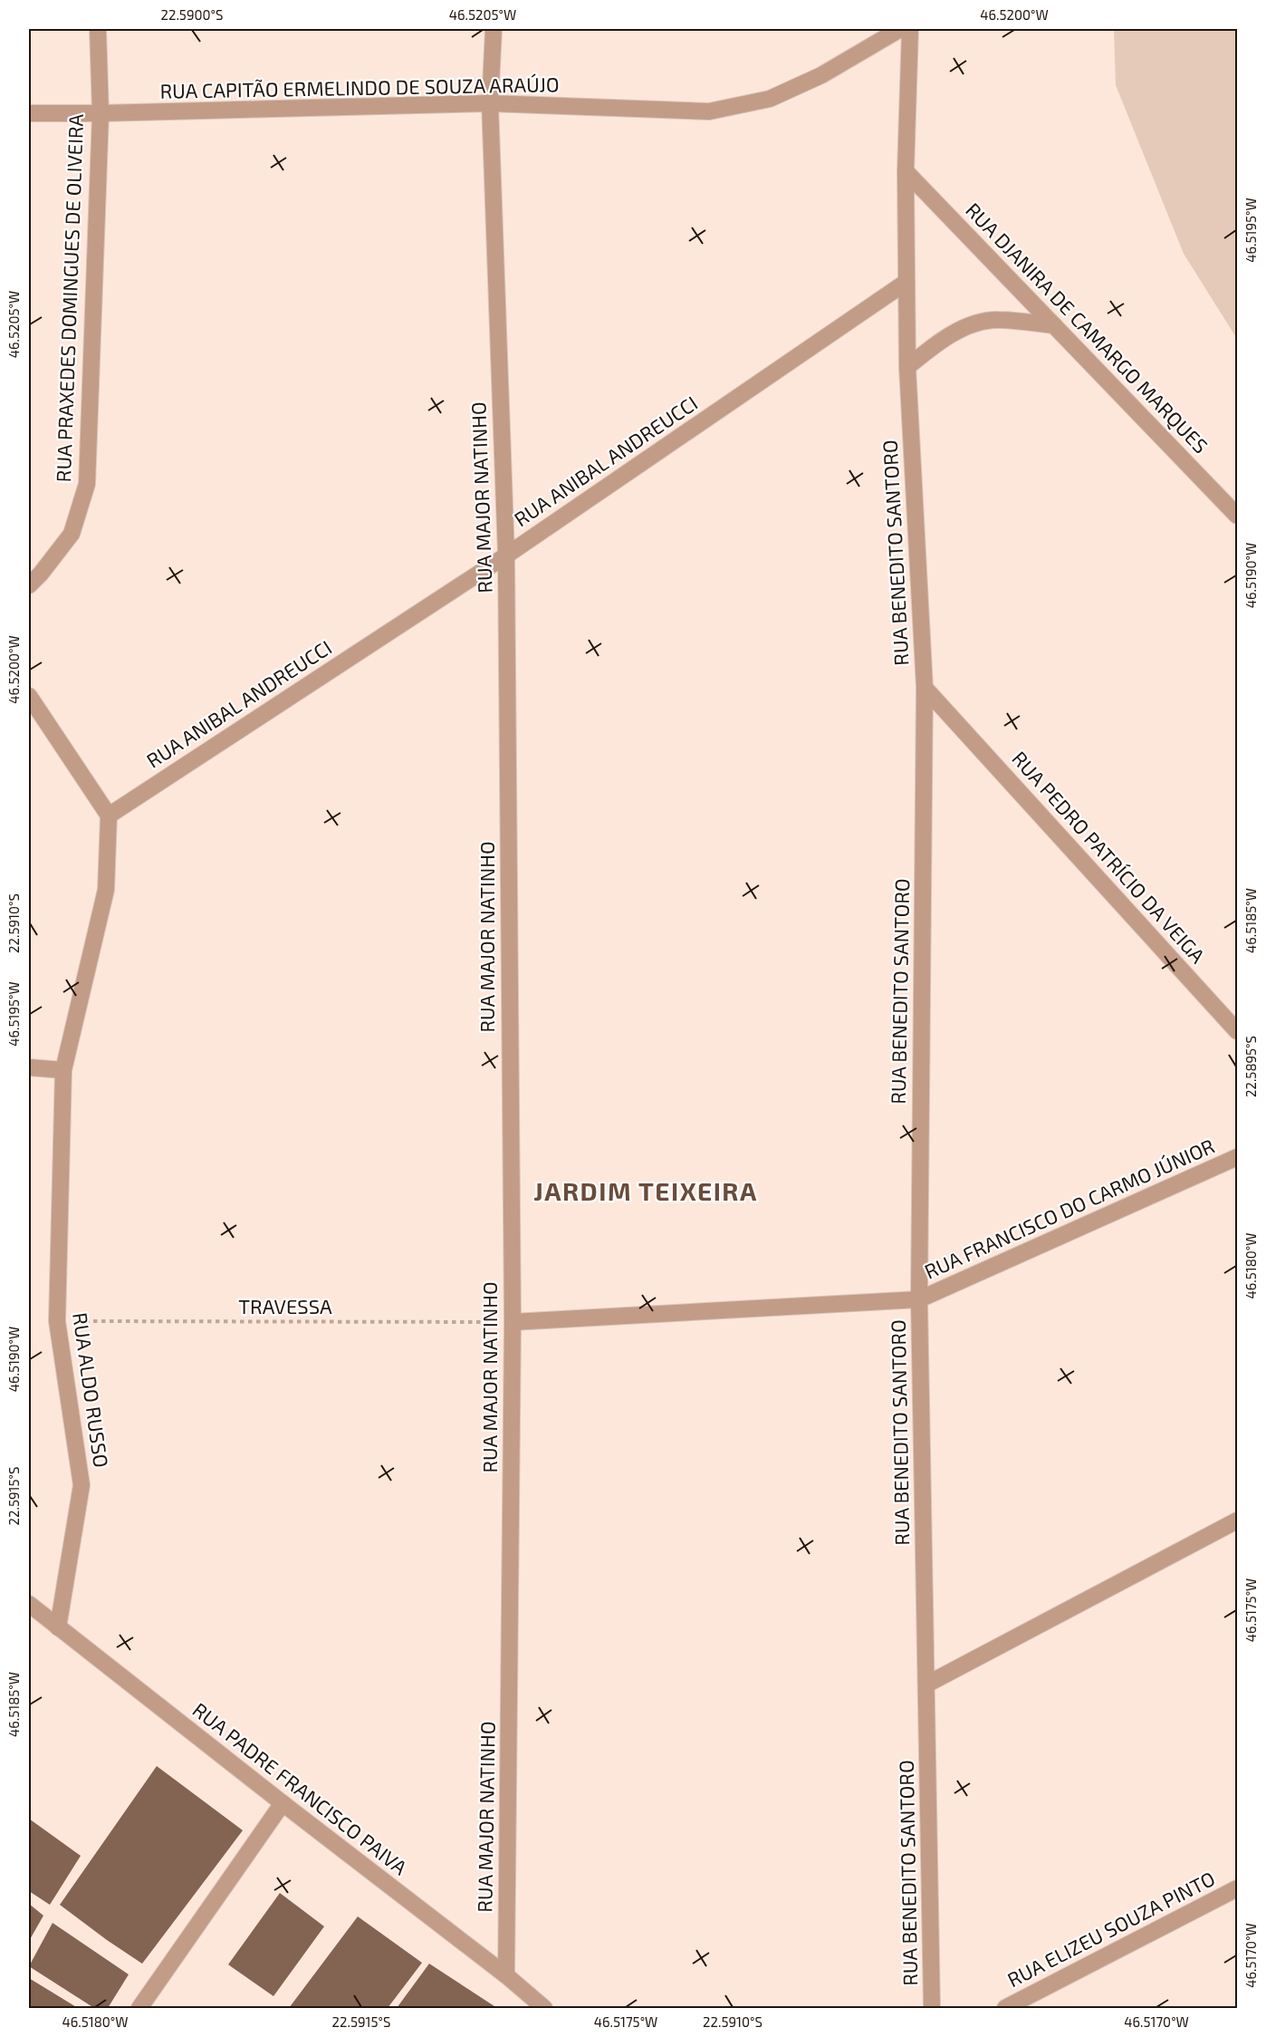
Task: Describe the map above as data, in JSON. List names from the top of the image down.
{
  "streets": {
    "street": [
      "RUA CAPITÃO ERMELINDO DE SOUZA ARAÚJO",
      "RUA PRAXEDES DOMINGUES DE OLIVEIRA",
      "RUA DJANIRA DE CAMARGO MARQUES",
      "RUA ANIBAL ANDREUCCI",
      "RUA MAJOR NATINHO",
      "RUA BENEDITO SANTORO",
      "RUA PEDRO PATRÍCIO DA VEIGA",
      "RUA FRANCISCO DO CARMO JÚNIOR",
      "RUA ALDO RUSSO",
      "RUA PADRE FRANCISCO PAIVA",
      "RUA ELIZEU SOUZA PINTO"
    ],
    "path": ["TRAVESSA"]
  },
  "crossings": [
    ["RUA CAPITÃO ERMELINDO DE SOUZA ARAÚJO", "RUA PRAXEDES DOMINGUES DE OLIVEIRA"],
    ["RUA CAPITÃO ERMELINDO DE SOUZA ARAÚJO", "RUA MAJOR NATINHO"],
    ["RUA DJANIRA DE CAMARGO MARQUES", "RUA BENEDITO SANTORO"],
    ["RUA ANIBAL ANDREUCCI", "RUA MAJOR NATINHO"],
    ["RUA ANIBAL ANDREUCCI", "RUA BENEDITO SANTORO"],
    ["RUA ANIBAL ANDREUCCI", "RUA ALDO RUSSO"],
    ["RUA MAJOR NATINHO", "TRAVESSA"],
    ["RUA MAJOR NATINHO", "RUA PADRE FRANCISCO PAIVA"],
    ["RUA BENEDITO SANTORO", "RUA PEDRO PATRÍCIO DA VEIGA"],
    ["RUA BENEDITO SANTORO", "RUA FRANCISCO DO CARMO JÚNIOR"],
    ["TRAVESSA", "RUA ALDO RUSSO"],
    ["RUA ALDO RUSSO", "RUA PADRE FRANCISCO PAIVA"]
  ],
  "districts": ["JARDIM TEIXEIRA"],
  "coordinates": [
    "22.5900°S",
    "46.5205°W",
    "46.5200°W",
    "46.5195°W",
    "46.5190°W",
    "46.5185°W",
    "22.5910°S",
    "22.5895°S",
    "46.5180°W",
    "22.5915°S",
    "46.5175°W",
    "46.5170°W"
  ]
}
